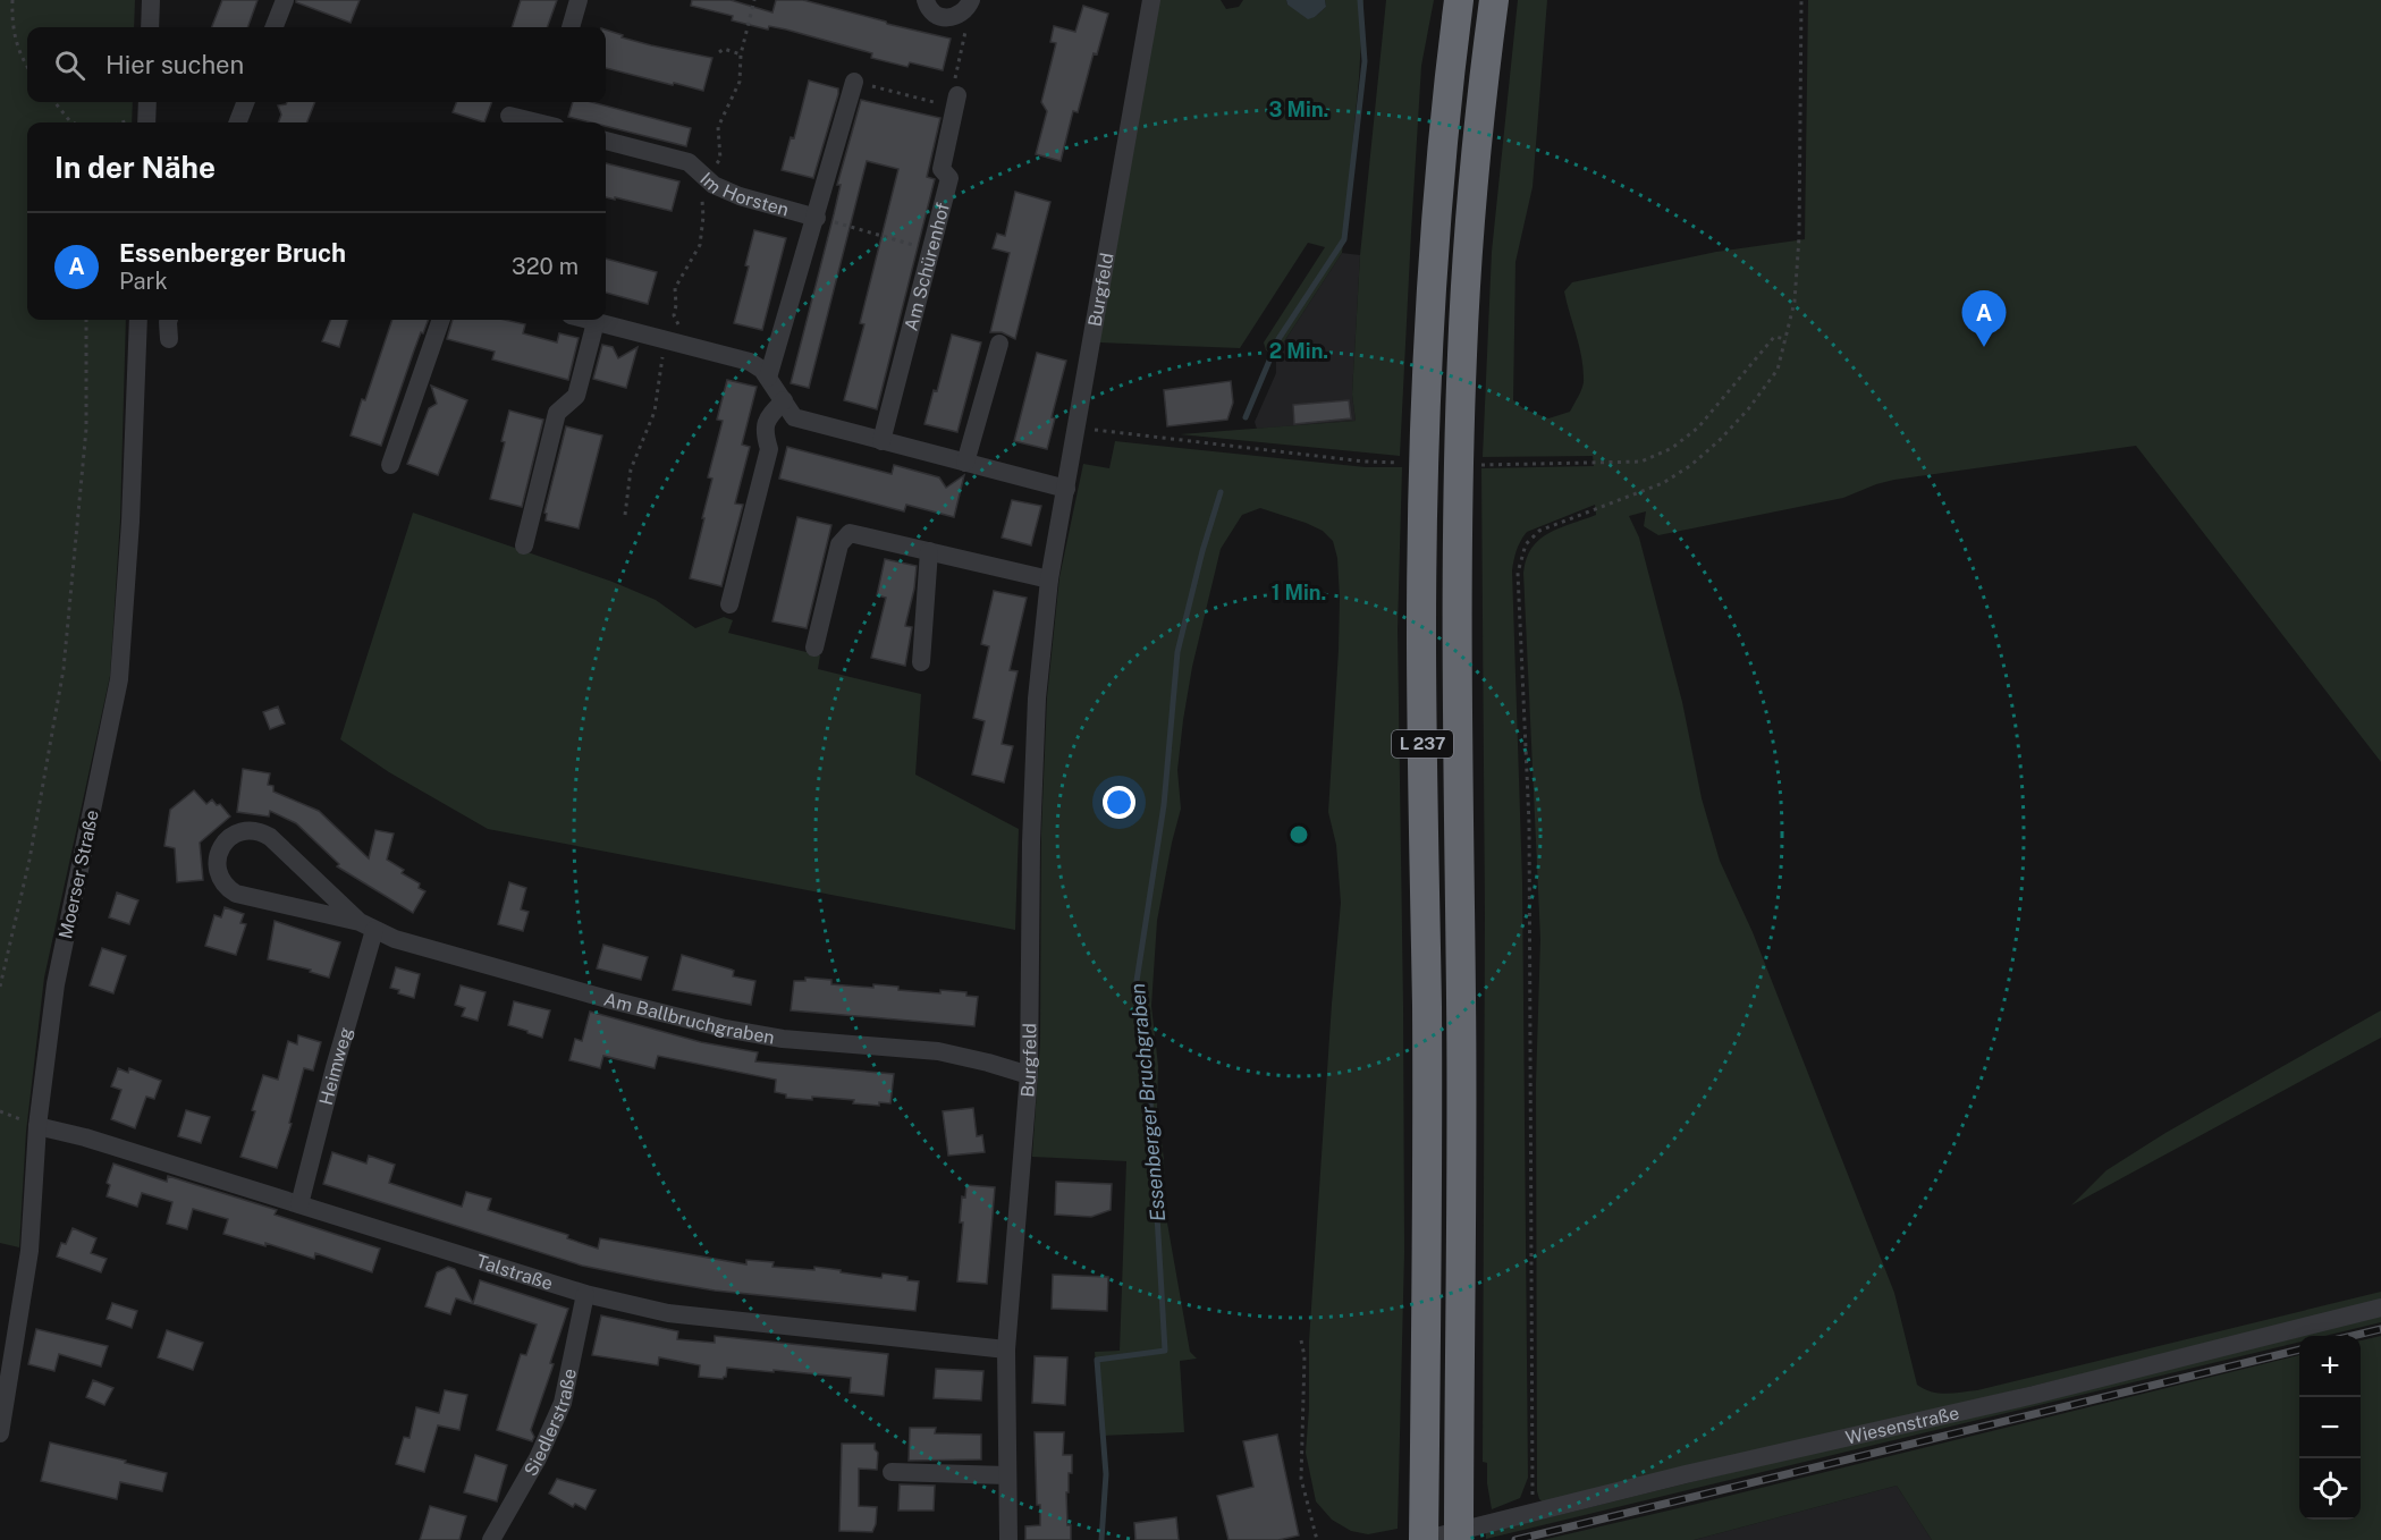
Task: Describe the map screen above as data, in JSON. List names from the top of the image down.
{
  "streets": {
    "highway": ["L 237"],
    "street": [
      "Im Horsten",
      "Am Schürenhof",
      "Burgfeld",
      "Moerser Straße",
      "Am Ballbruchgraben",
      "Heimweg",
      "Talstraße",
      "Siedlerstraße",
      "Wiesenstraße"
    ]
  },
  "crossings": [
    ["Burgfeld", "Am Ballbruchgraben"],
    ["Burgfeld", "Talstraße"],
    ["L 237", "Wiesenstraße"],
    ["Moerser Straße", "Talstraße"],
    ["Am Ballbruchgraben", "Heimweg"],
    ["Heimweg", "Talstraße"],
    ["Talstraße", "Siedlerstraße"]
  ],
  "water": ["Essenberger Bruchgraben"],
  "page": {
    "search": "Hier suchen",
    "heading": "In der Nähe",
    "list": [
      {
        "mark": "A",
        "name": "Essenberger Bruch",
        "note": "Park",
        "value": "320 m"
      }
    ],
    "pins": "A",
    "map_buttons": ["+", "−"]
  },
  "rings": ["3 Min.", "2 Min.", "1 Min."]
}
